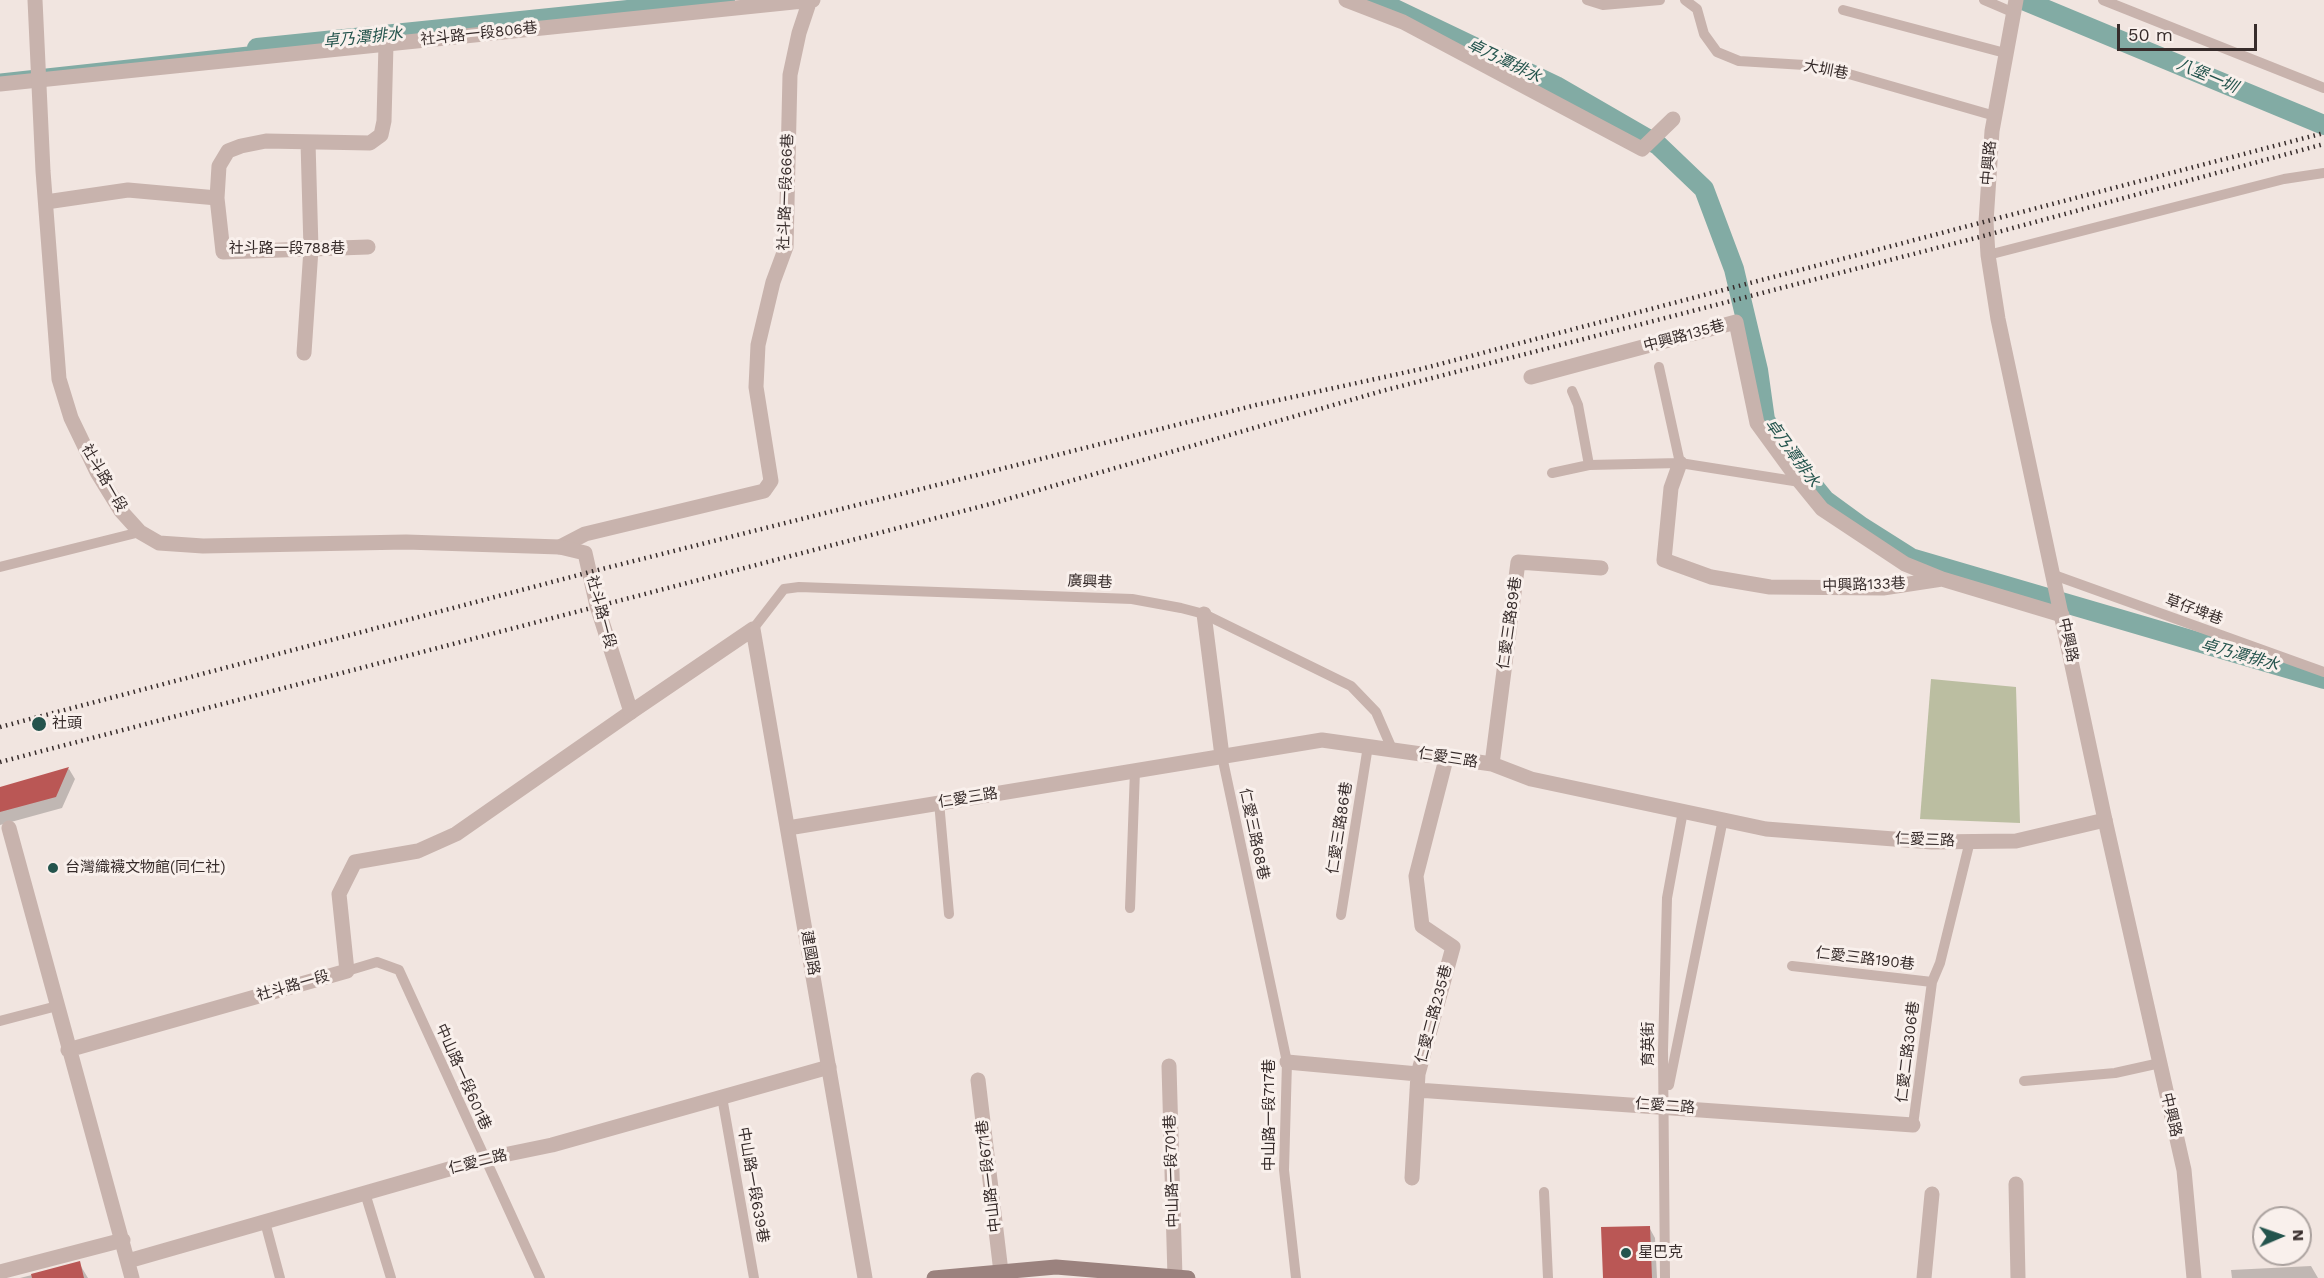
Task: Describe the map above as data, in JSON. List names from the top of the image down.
{
  "streets": {
    "street": [
      "社斗路一段806巷",
      "中興路",
      "社斗路一段666巷",
      "社斗路一段788巷",
      "中興路135巷",
      "社斗路一段",
      "中興路133巷",
      "仁愛三路89巷",
      "仁愛三路",
      "建國路",
      "仁愛二路235巷",
      "仁愛二路",
      "中山路一段701巷",
      "中山路一段671巷"
    ],
    "lane": [
      "大圳巷",
      "廣興巷",
      "草仔埤巷",
      "仁愛三路86巷",
      "仁愛三路68巷",
      "仁愛三路190巷",
      "育英街",
      "仁愛二路306巷",
      "中山路一段601巷",
      "中山路一段717巷",
      "中山路一段639巷"
    ]
  },
  "crossings": [
    ["社斗路一段806巷", "社斗路一段666巷"],
    ["社斗路一段806巷", "社斗路一段788巷"],
    ["社斗路一段806巷", "社斗路一段"],
    ["大圳巷", "中興路"],
    ["中興路", "中興路133巷"],
    ["中興路", "草仔埤巷"],
    ["中興路", "仁愛三路"],
    ["社斗路一段666巷", "社斗路一段"],
    ["中興路135巷", "中興路133巷"],
    ["社斗路一段", "中山路一段601巷"],
    ["廣興巷", "仁愛三路"],
    ["廣興巷", "建國路"],
    ["仁愛三路89巷", "仁愛三路"],
    ["仁愛三路", "仁愛三路86巷"],
    ["仁愛三路", "仁愛三路68巷"],
    ["仁愛三路", "建國路"],
    ["仁愛三路", "仁愛三路190巷"],
    ["仁愛三路", "仁愛二路235巷"],
    ["仁愛三路", "育英街"],
    ["仁愛三路68巷", "中山路一段717巷"],
    ["建國路", "仁愛二路"],
    ["仁愛三路190巷", "仁愛二路306巷"],
    ["育英街", "仁愛二路"],
    ["仁愛二路306巷", "仁愛二路"],
    ["中山路一段601巷", "仁愛二路"],
    ["仁愛二路", "中山路一段639巷"]
  ],
  "water": ["卓乃潭排水", "八堡一圳"],
  "places": ["社頭", "台灣織襪文物館(同仁社)", "星巴克"],
  "scale_bar": "50 m",
  "north": "right"
}
